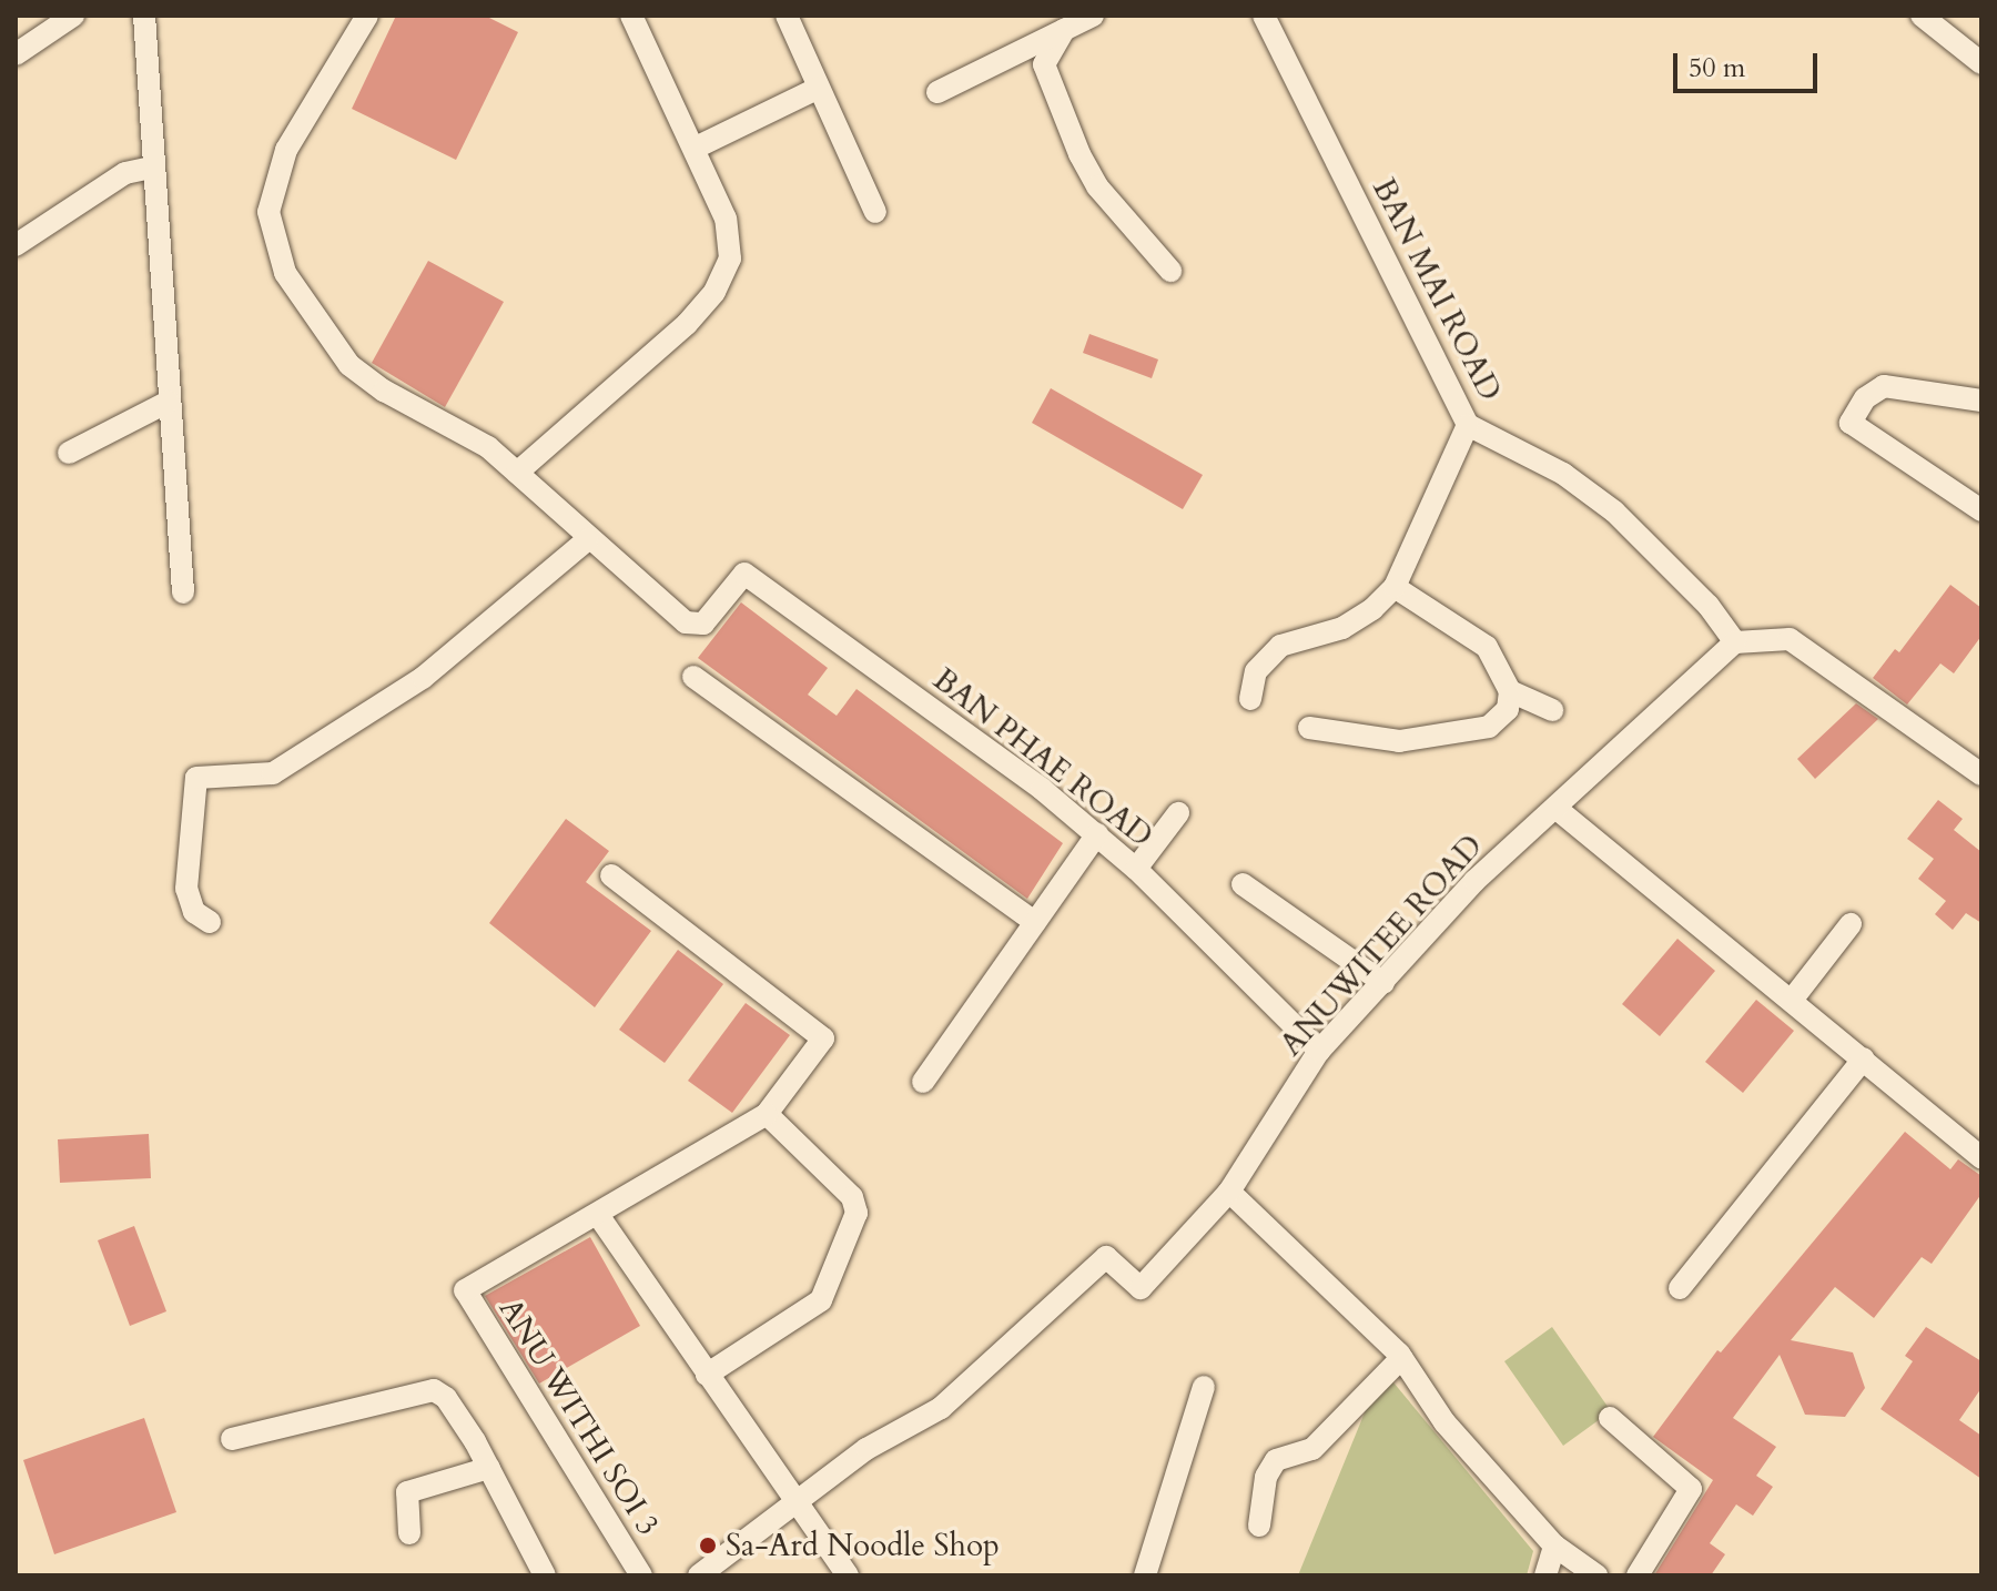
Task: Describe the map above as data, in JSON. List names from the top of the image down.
{
  "streets": {
    "street": [
      "BAN MAI ROAD",
      "BAN PHAE ROAD",
      "ANUWITEE ROAD",
      "ANU WITHI SOI 3"
    ]
  },
  "crossings": [
    ["BAN MAI ROAD", "ANUWITEE ROAD"],
    ["BAN PHAE ROAD", "ANUWITEE ROAD"]
  ],
  "places": ["Sa-Ard Noodle Shop"],
  "scale_bar": "50 m"
}
